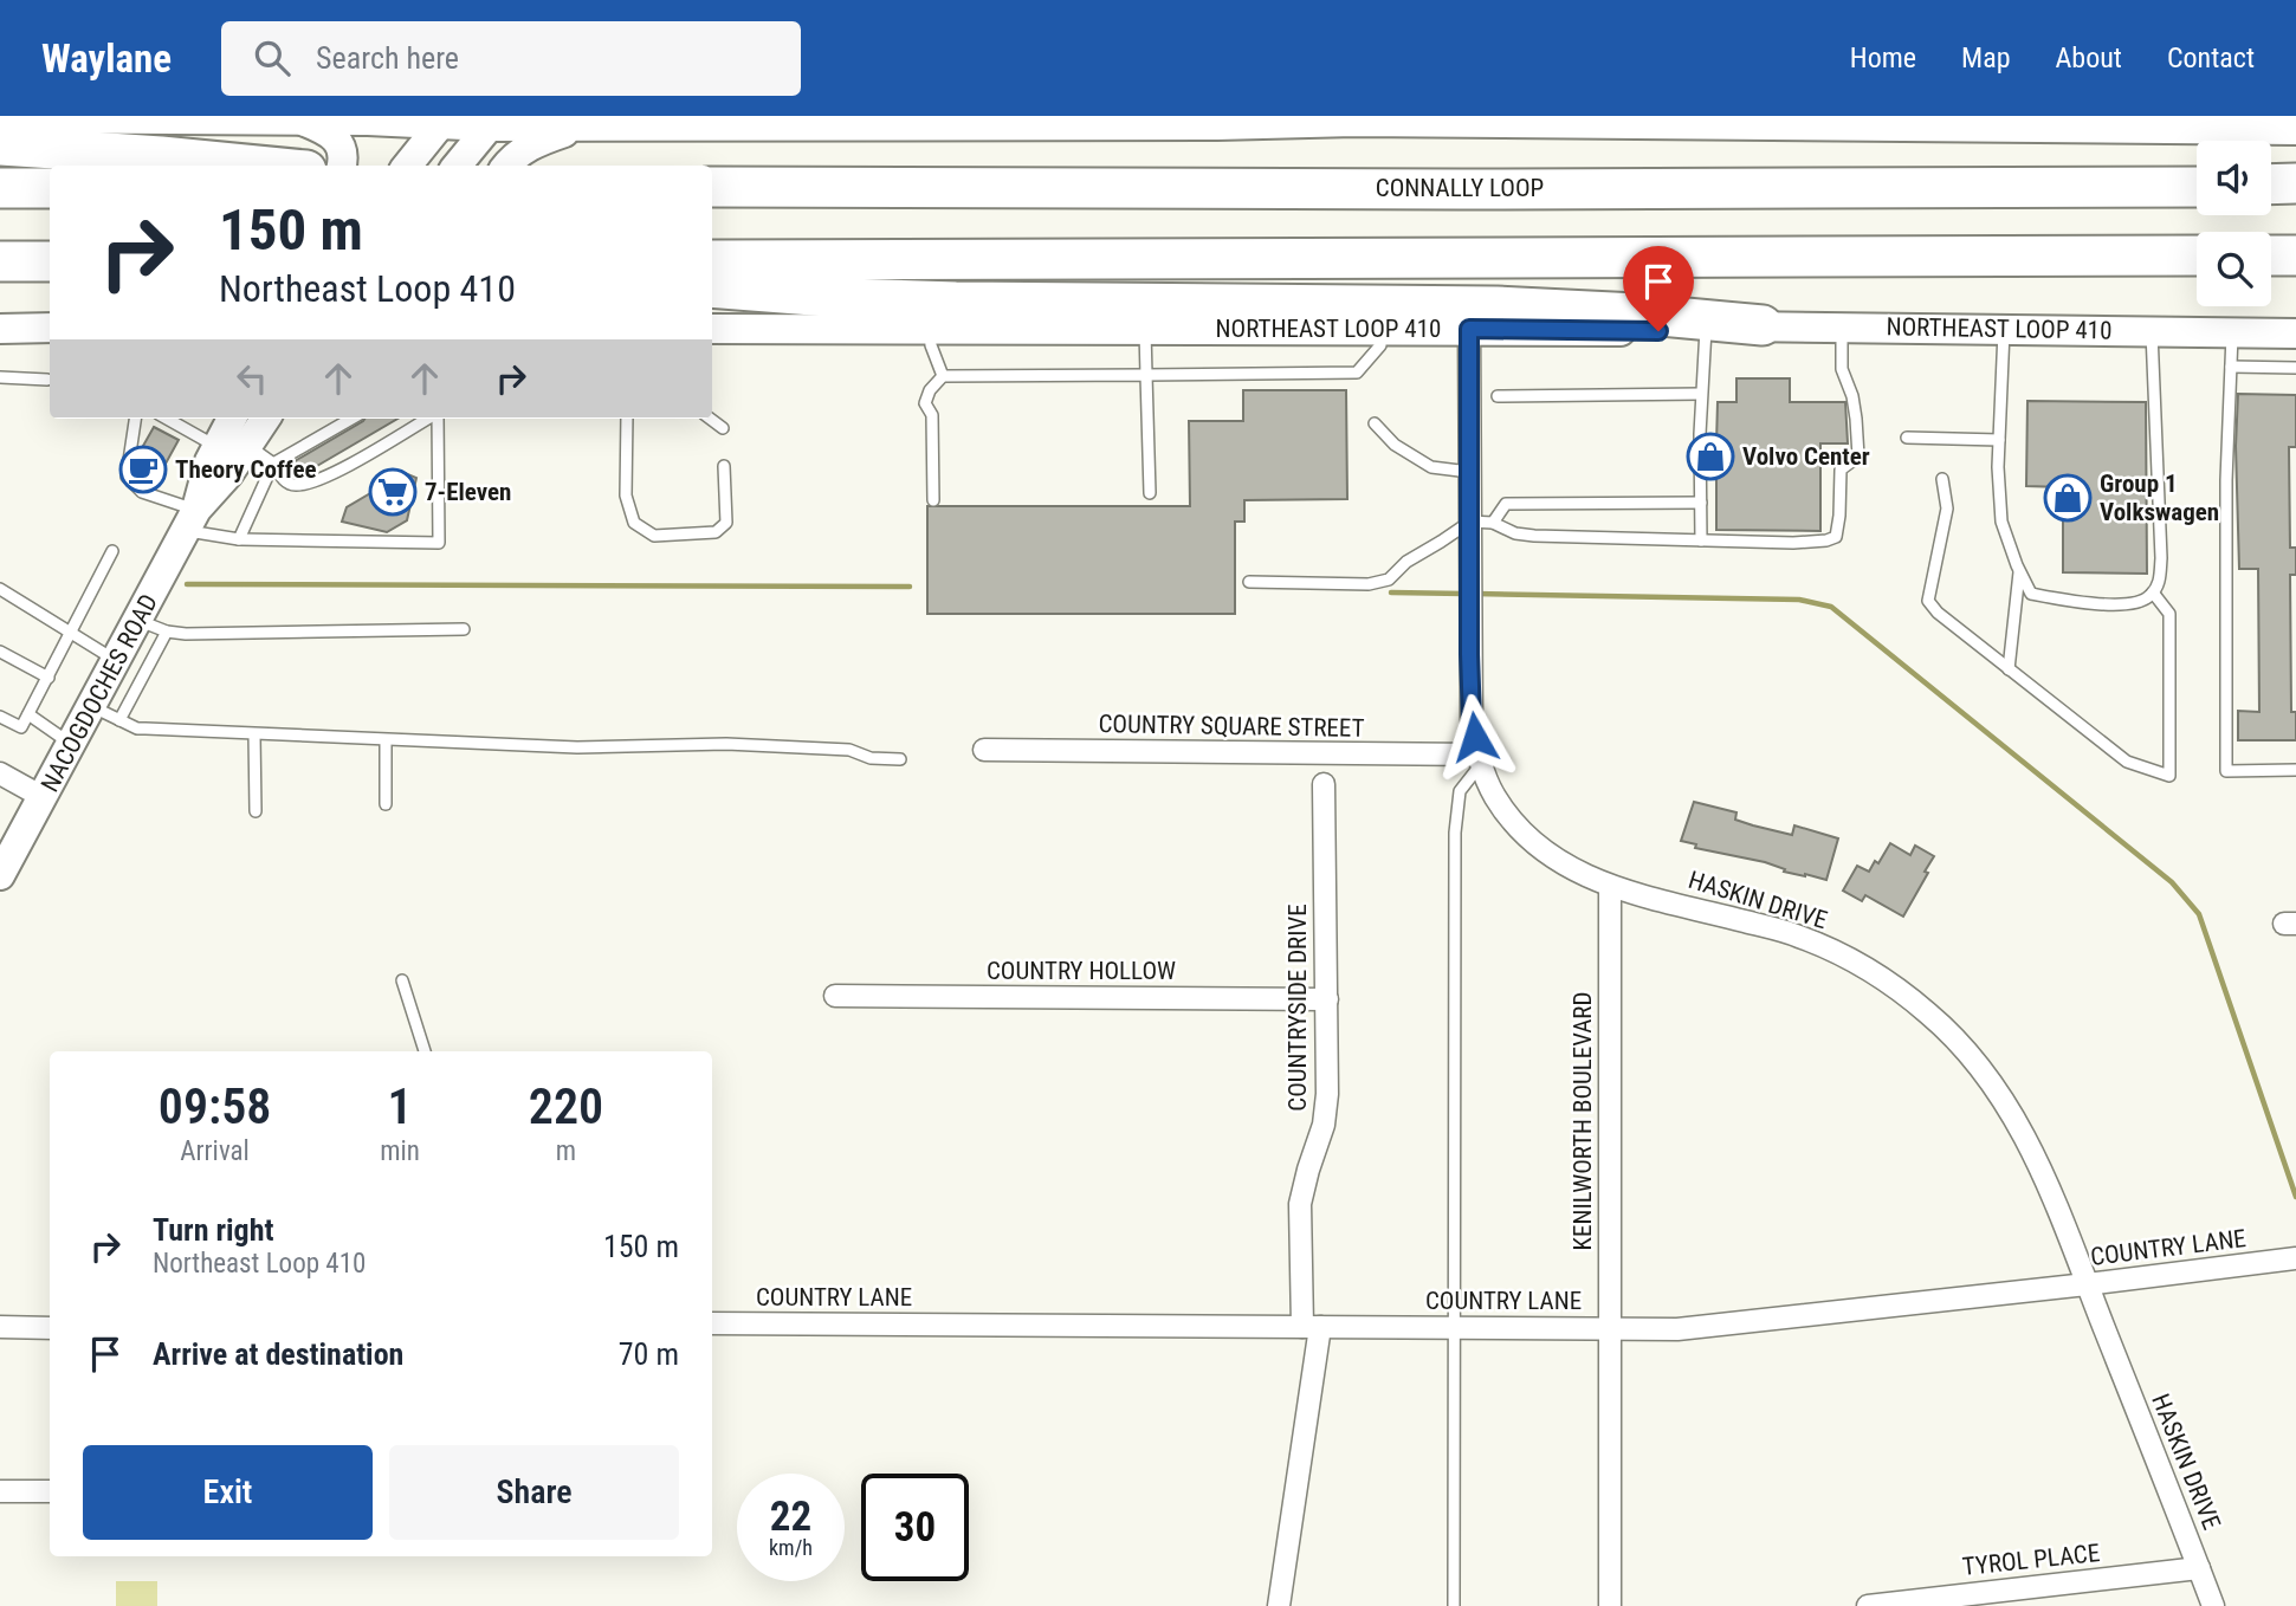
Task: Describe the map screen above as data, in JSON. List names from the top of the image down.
{
  "streets": {
    "highway": ["CONNALLY LOOP"],
    "main road": ["NORTHEAST LOOP 410", "NACOGDOCHES ROAD"],
    "street": [
      "COUNTRY SQUARE STREET",
      "HASKIN DRIVE",
      "COUNTRY HOLLOW",
      "COUNTRYSIDE DRIVE",
      "KENILWORTH BOULEVARD",
      "COUNTRY LANE",
      "TYROL PLACE"
    ]
  },
  "crossings": [
    ["NORTHEAST LOOP 410", "HASKIN DRIVE"],
    ["COUNTRY SQUARE STREET", "HASKIN DRIVE"],
    ["HASKIN DRIVE", "KENILWORTH BOULEVARD"],
    ["HASKIN DRIVE", "COUNTRY LANE"],
    ["HASKIN DRIVE", "TYROL PLACE"],
    ["COUNTRY HOLLOW", "COUNTRYSIDE DRIVE"],
    ["COUNTRYSIDE DRIVE", "COUNTRY LANE"],
    ["KENILWORTH BOULEVARD", "COUNTRY LANE"]
  ],
  "places": {
    "shop": ["Volvo Center", "Group 1 Volkswagen"],
    "cafe": ["Theory Coffee"],
    "supermarket": ["7-Eleven"]
  },
  "page": {
    "header": "Waylane",
    "search": "Search here",
    "nav": [
      "Home",
      "Map",
      "About",
      "Contact"
    ],
    "turn": ["150 m", "Northeast Loop 410"],
    "eta": [
      "09:58",
      "Arrival",
      "1",
      "min",
      "220",
      "m"
    ],
    "list": [
      {
        "name": "Turn right",
        "note": "Northeast Loop 410",
        "value": "150 m"
      },
      {
        "name": "Arrive at destination",
        "value": "70 m"
      }
    ],
    "buttons": ["Exit", "Share"],
    "speed": "22 km/h",
    "limit": "30"
  }
}
